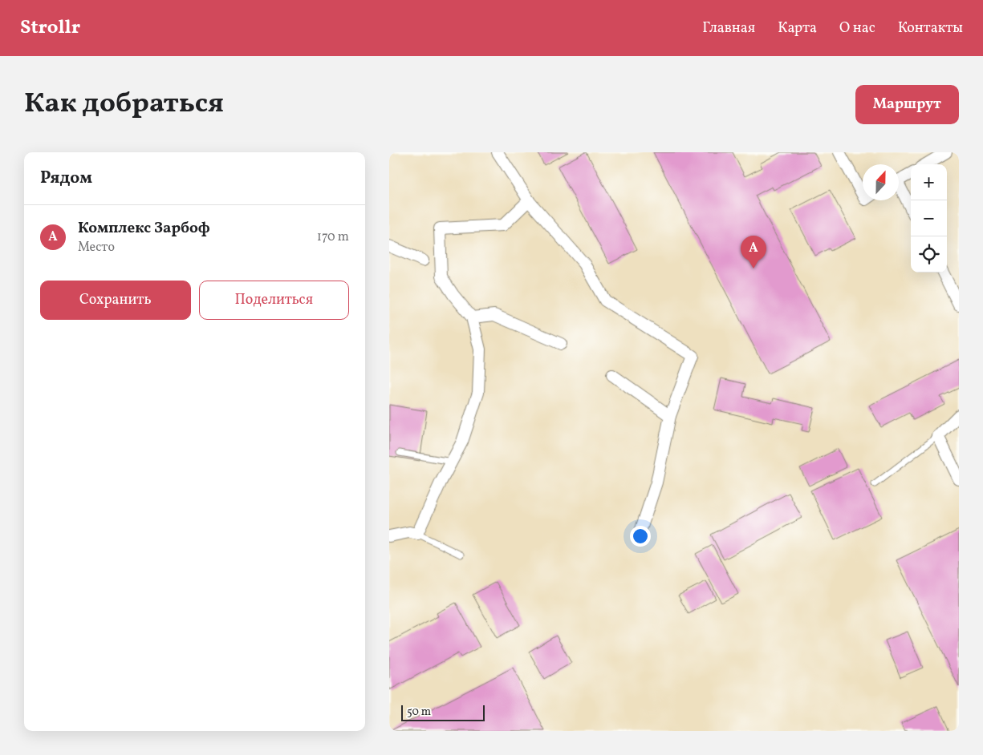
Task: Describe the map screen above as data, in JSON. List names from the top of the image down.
{
  "scale_bar": "50 m",
  "north": "top",
  "page": {
    "header": "Strollr",
    "nav": [
      "Главная",
      "Карта",
      "О нас",
      "Контакты"
    ],
    "title": "Как добраться",
    "buttons": [
      "Маршрут",
      ["Сохранить", "Поделиться"]
    ],
    "heading": "Рядом",
    "map_buttons": ["+", "−"],
    "list": [
      {
        "mark": "A",
        "name": "Комплекс Зарбоф",
        "note": "Место",
        "value": "170 m"
      }
    ],
    "pins": "A",
    "scale": "50 m"
  }
}
